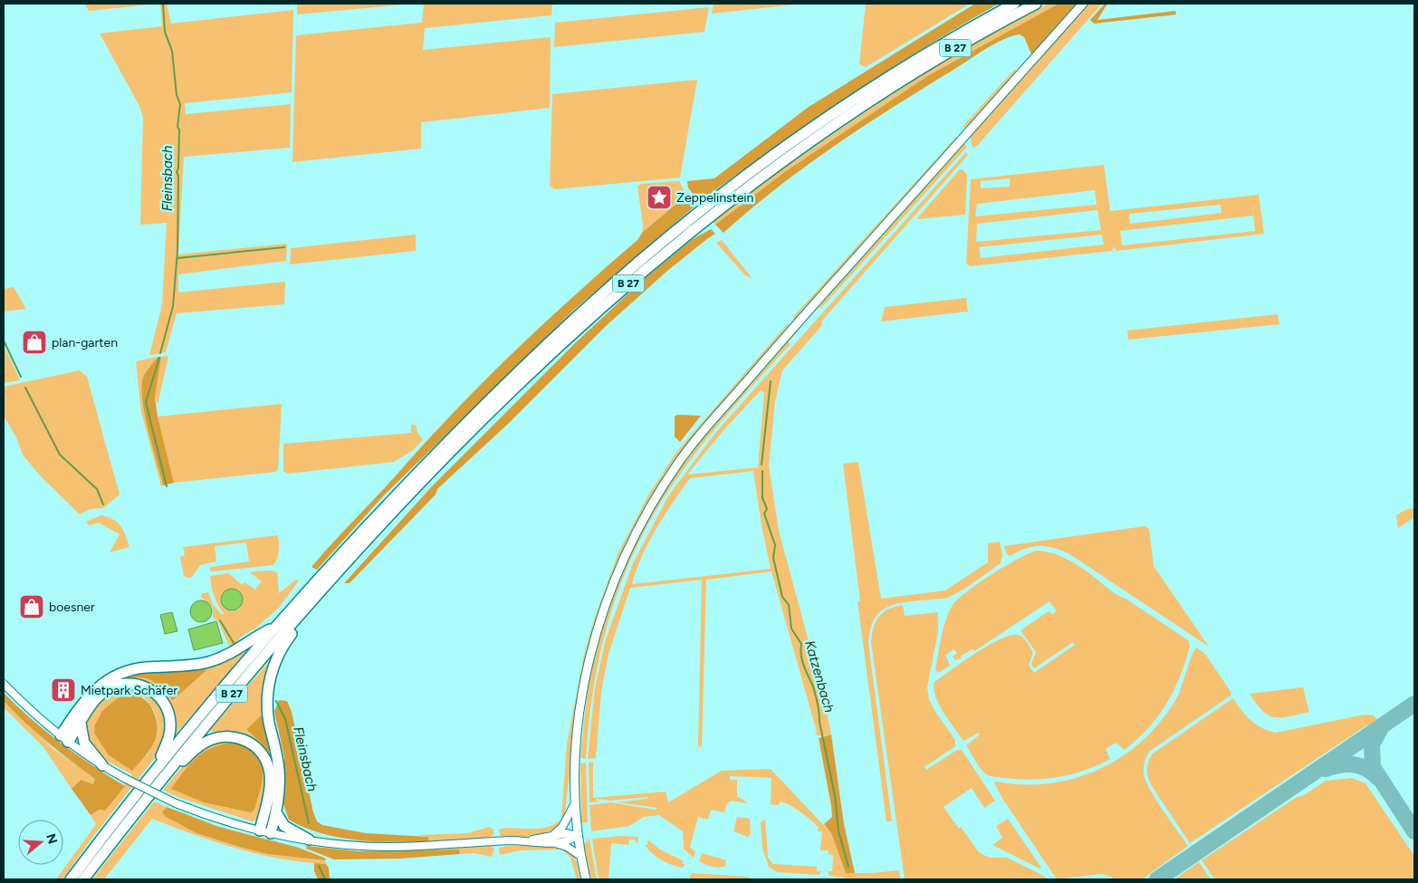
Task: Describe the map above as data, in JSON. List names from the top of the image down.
{
  "streets": {
    "highway": ["B 27"]
  },
  "water": ["Fleinsbach", "Katzenbach"],
  "places": {
    "place": ["Zeppelinstein"],
    "shop": ["plan-garten", "boesner"],
    "building": ["Mietpark Schäfer"]
  },
  "north": "right"
}
